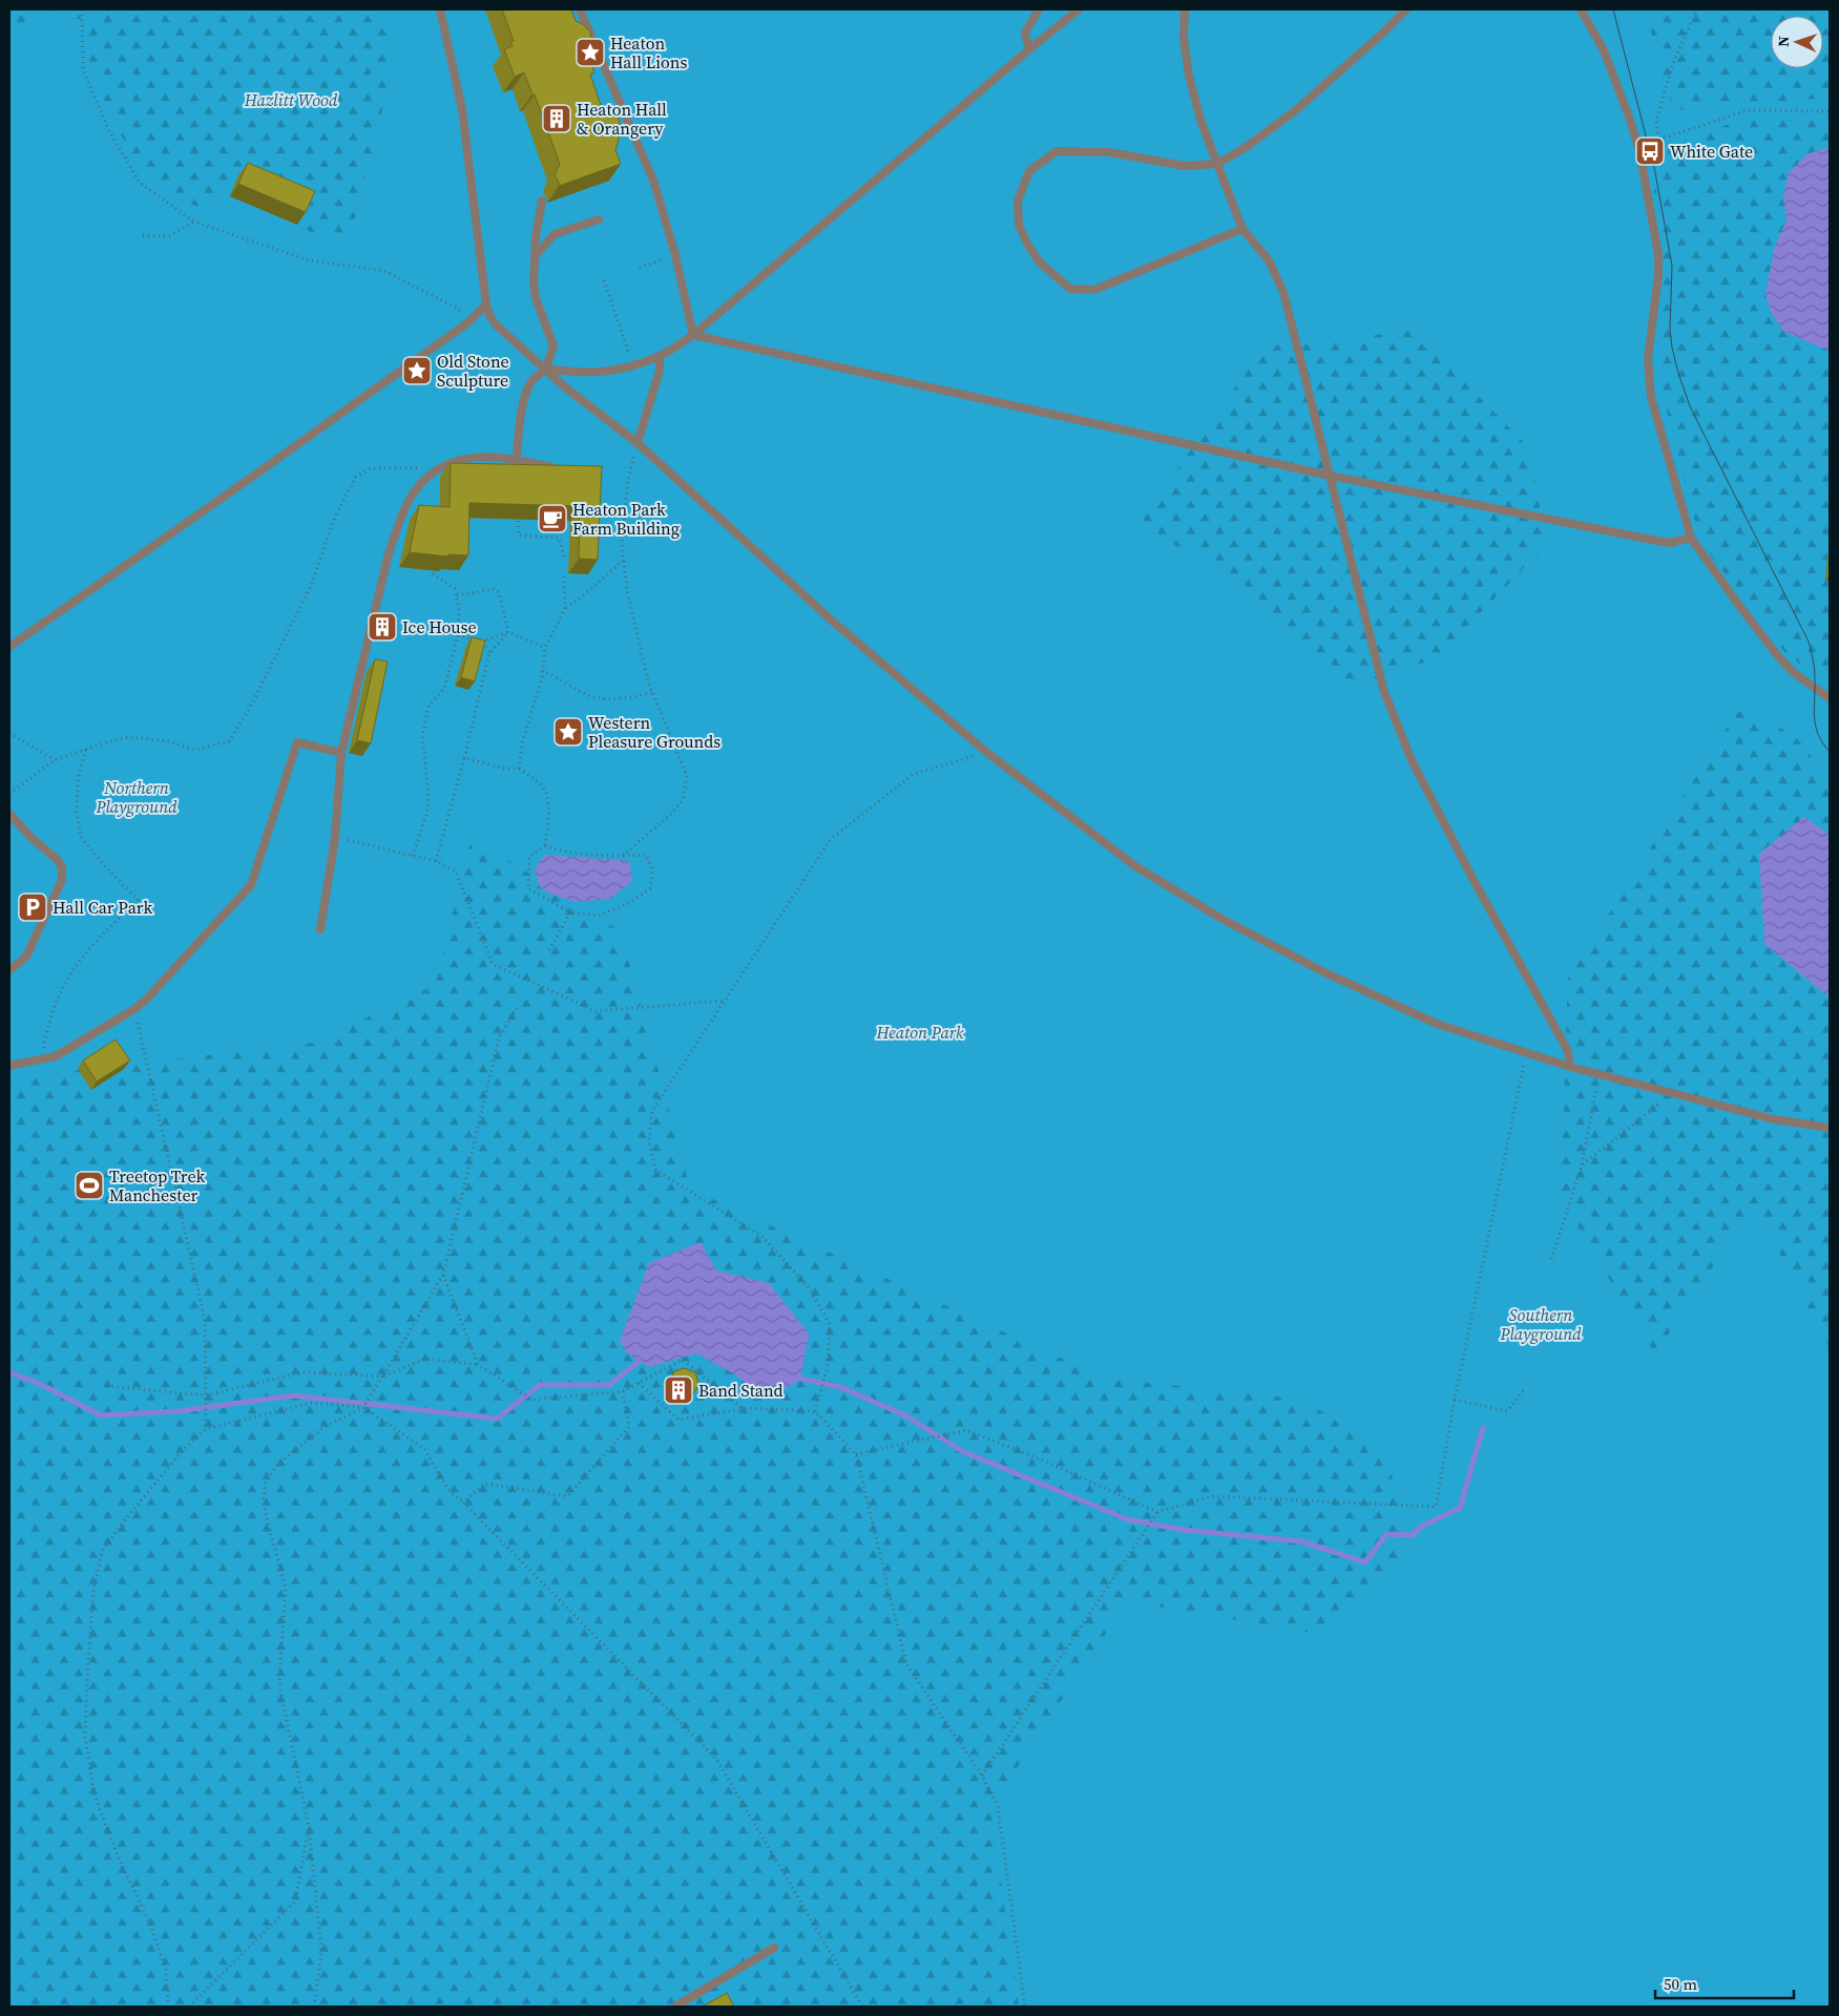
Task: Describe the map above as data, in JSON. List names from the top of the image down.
{
  "parks": [
    "Hazlitt Wood",
    "Northern Playground",
    "Heaton Park",
    "Southern Playground"
  ],
  "places": {
    "place": ["Heaton Hall Lions", "Old Stone Sculpture", "Western Pleasure Grounds"],
    "building": ["Heaton Hall & Orangery", "Ice House", "Band Stand"],
    "bus stop": ["White Gate"],
    "cafe": ["Heaton Park Farm Building"],
    "parking": ["Hall Car Park"],
    "sports": ["Treetop Trek Manchester"]
  },
  "scale_bar": "50 m",
  "north": "left"
}
